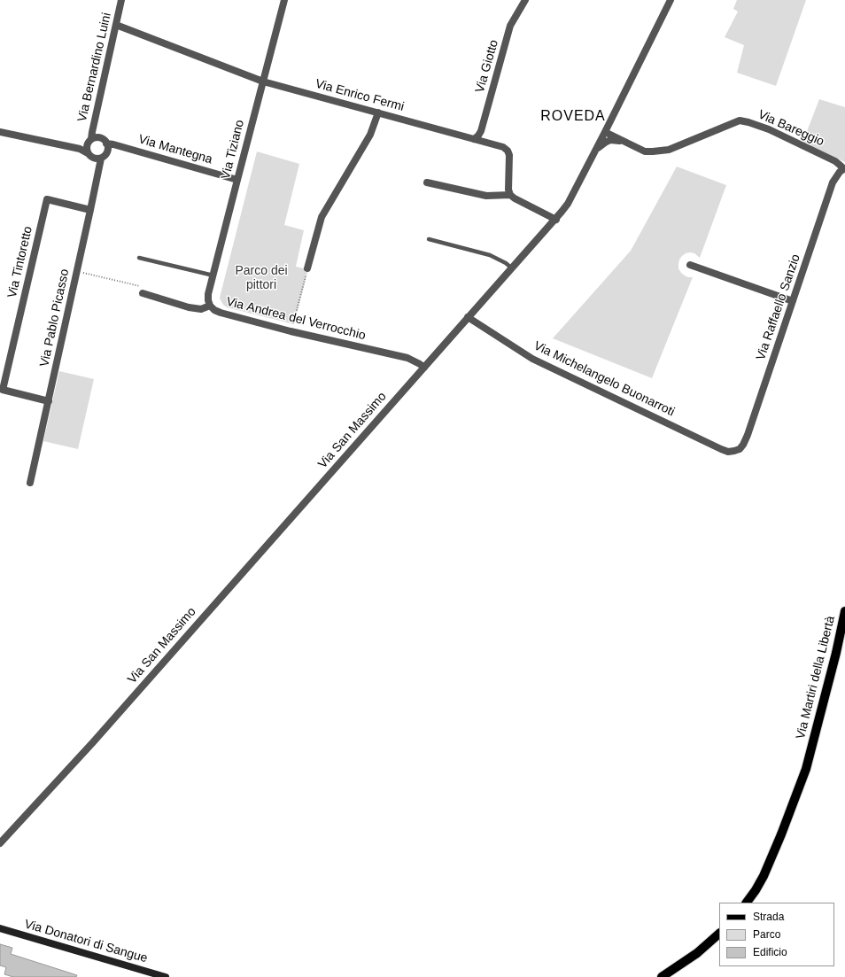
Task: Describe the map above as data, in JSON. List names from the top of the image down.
{
  "streets": {
    "main road": ["Via Martiri della Libertà"],
    "street": [
      "Via Giotto",
      "Via Bernardino Luini",
      "Via Enrico Fermi",
      "Via Bareggio",
      "Via Mantegna",
      "Via Tiziano",
      "Via Tintoretto",
      "Via Raffaello Sanzio",
      "Via Pablo Picasso",
      "Via Andrea del Verrocchio",
      "Via Michelangelo Buonarroti",
      "Via San Massimo",
      "Via Donatori di Sangue"
    ]
  },
  "crossings": [
    ["Via Giotto", "Via Enrico Fermi"],
    ["Via Bernardino Luini", "Via Enrico Fermi"],
    ["Via Bernardino Luini", "Via Mantegna"],
    ["Via Bernardino Luini", "Via Pablo Picasso"],
    ["Via Enrico Fermi", "Via Tiziano"],
    ["Via Bareggio", "Via Raffaello Sanzio"],
    ["Via Bareggio", "Via San Massimo"],
    ["Via Mantegna", "Via Tiziano"],
    ["Via Mantegna", "Via Pablo Picasso"],
    ["Via Tiziano", "Via Andrea del Verrocchio"],
    ["Via Tintoretto", "Via Pablo Picasso"],
    ["Via Raffaello Sanzio", "Via Michelangelo Buonarroti"],
    ["Via Andrea del Verrocchio", "Via San Massimo"],
    ["Via Michelangelo Buonarroti", "Via San Massimo"]
  ],
  "districts": ["ROVEDA"],
  "parks": ["Parco dei pittori"],
  "legend": ["Strada", "Parco", "Edificio"]
}
